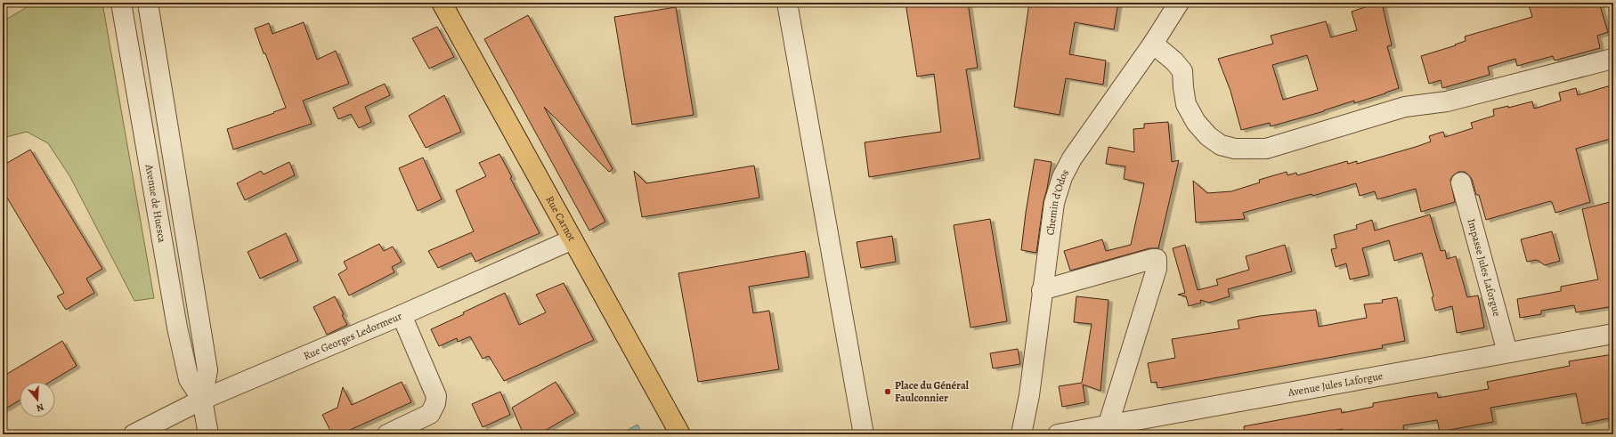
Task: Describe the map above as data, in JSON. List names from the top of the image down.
{
  "streets": {
    "main road": ["Rue Carnot"],
    "street": [
      "Chemin d'Odos",
      "Avenue de Huesca",
      "Impasse Jules Laforgue",
      "Rue Georges Ledormeur",
      "Avenue Jules Laforgue"
    ]
  },
  "crossings": [
    ["Avenue de Huesca", "Rue Georges Ledormeur"],
    ["Rue Carnot", "Rue Georges Ledormeur"],
    ["Impasse Jules Laforgue", "Avenue Jules Laforgue"]
  ],
  "places": ["Place du Général Faulconnier"],
  "north": "bottom"
}
